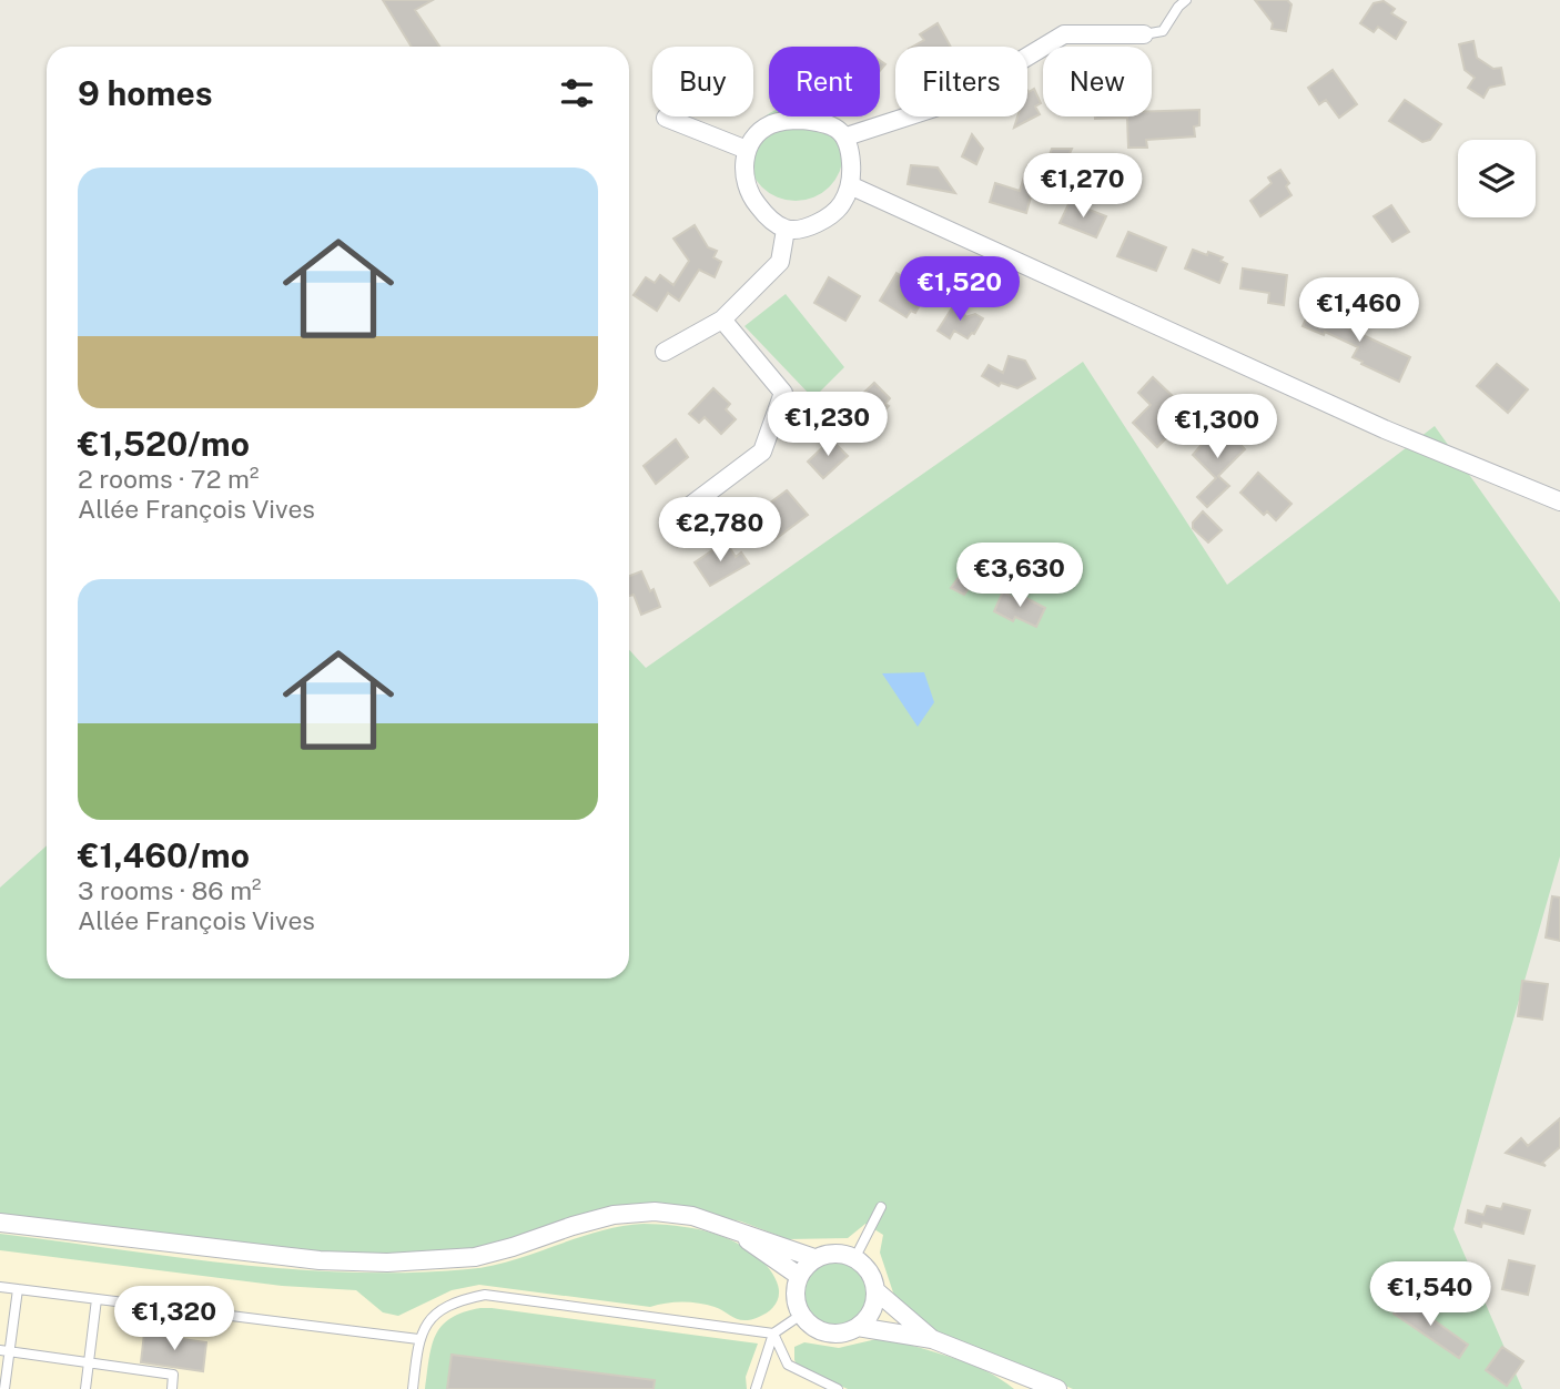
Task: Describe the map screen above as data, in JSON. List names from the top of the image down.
{
  "page": {
    "chip": [
      "Buy",
      "Rent",
      "Filters",
      "New"
    ],
    "heading": "9 homes",
    "list": [
      {
        "name": "€1,520/mo",
        "note": "2 rooms · 72 m² · Allée François Vives"
      },
      {
        "name": "€1,460/mo",
        "note": "3 rooms · 86 m² · Allée François Vives"
      }
    ],
    "price": [
      "€1,270",
      "€1,520",
      "€1,460",
      "€1,230",
      "€1,300",
      "€2,780",
      "€3,630",
      "€1,540",
      "€1,320"
    ]
  }
}
